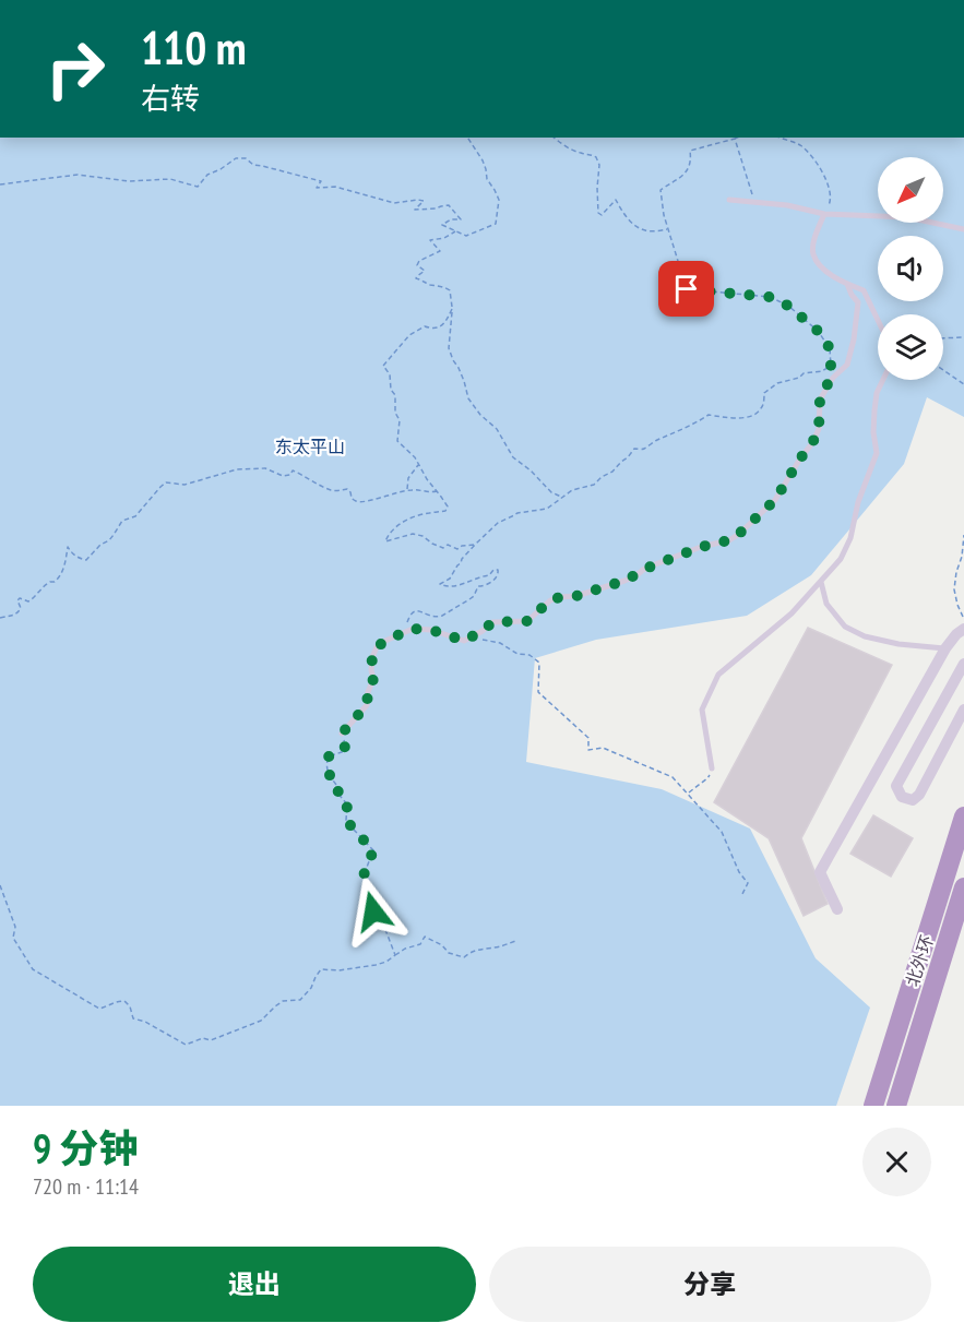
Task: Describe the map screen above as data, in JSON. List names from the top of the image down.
{
  "streets": {
    "highway": ["北外环"]
  },
  "parks": ["东太平山"],
  "north": "bottom left",
  "page": {
    "turn": ["110 m", "右转"],
    "heading": ["9 分钟", "720 m · 11:14"],
    "buttons": ["退出", "分享"]
  }
}
